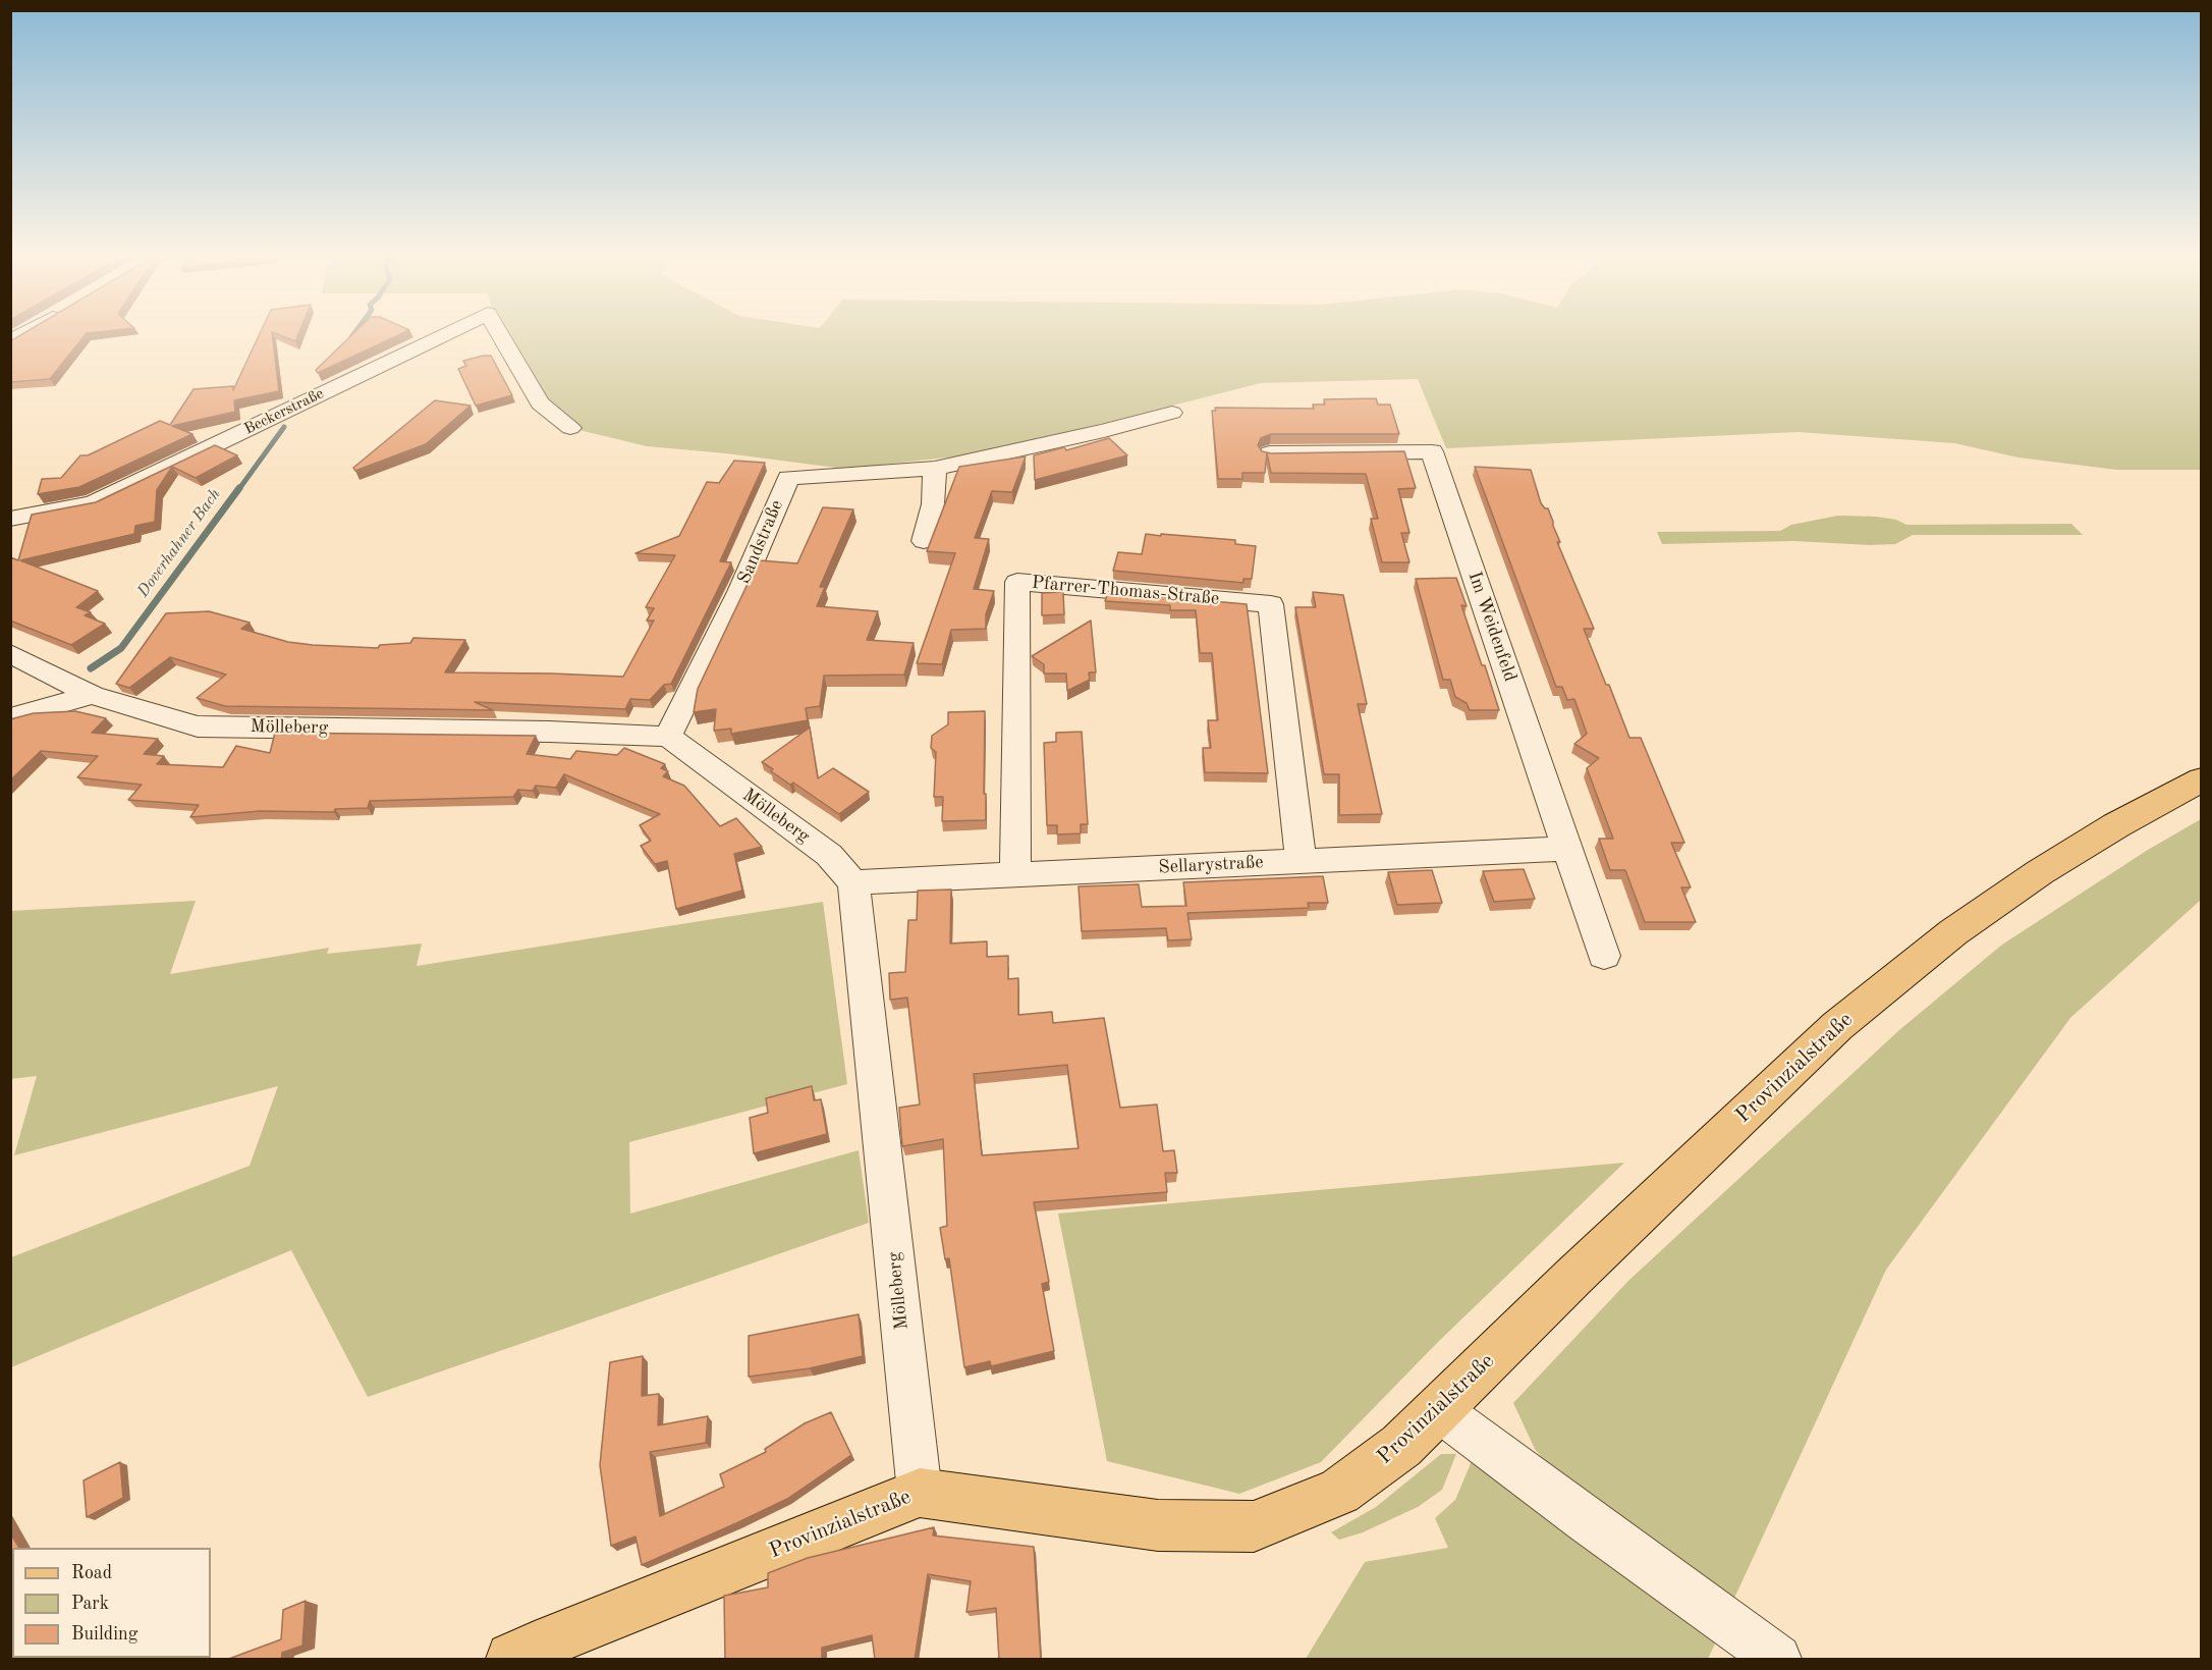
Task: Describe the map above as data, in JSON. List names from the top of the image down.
{
  "streets": {
    "main road": ["Provinzialstraße"],
    "street": [
      "Beckerstraße",
      "Sandstraße",
      "Pfarrer-Thomas-Straße",
      "Im Weidenfeld",
      "Mölleberg",
      "Sellarystraße"
    ]
  },
  "crossings": [
    ["Sandstraße", "Mölleberg"],
    ["Pfarrer-Thomas-Straße", "Sellarystraße"],
    ["Im Weidenfeld", "Sellarystraße"],
    ["Mölleberg", "Sellarystraße"],
    ["Mölleberg", "Provinzialstraße"]
  ],
  "water": ["Doverhahner Bach"],
  "legend": ["Road", "Park", "Building"]
}
